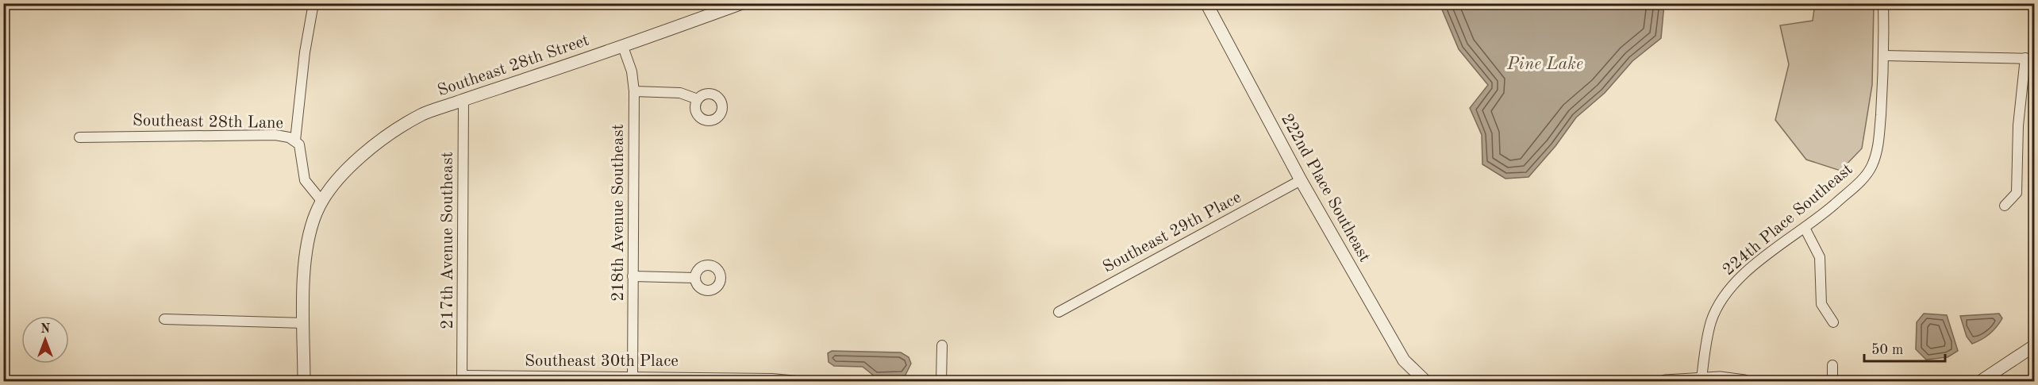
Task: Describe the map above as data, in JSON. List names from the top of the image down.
{
  "streets": {
    "street": [
      "Southeast 28th Street",
      "Southeast 28th Lane",
      "222nd Place Southeast",
      "218th Avenue Southeast",
      "224th Place Southeast",
      "Southeast 29th Place",
      "217th Avenue Southeast",
      "Southeast 30th Place"
    ]
  },
  "crossings": [
    ["Southeast 28th Street", "Southeast 28th Lane"],
    ["Southeast 28th Street", "218th Avenue Southeast"],
    ["Southeast 28th Street", "217th Avenue Southeast"],
    ["222nd Place Southeast", "Southeast 29th Place"],
    ["218th Avenue Southeast", "Southeast 30th Place"],
    ["217th Avenue Southeast", "Southeast 30th Place"]
  ],
  "water": ["Pine Lake"],
  "scale_bar": "50 m",
  "north": "top"
}
